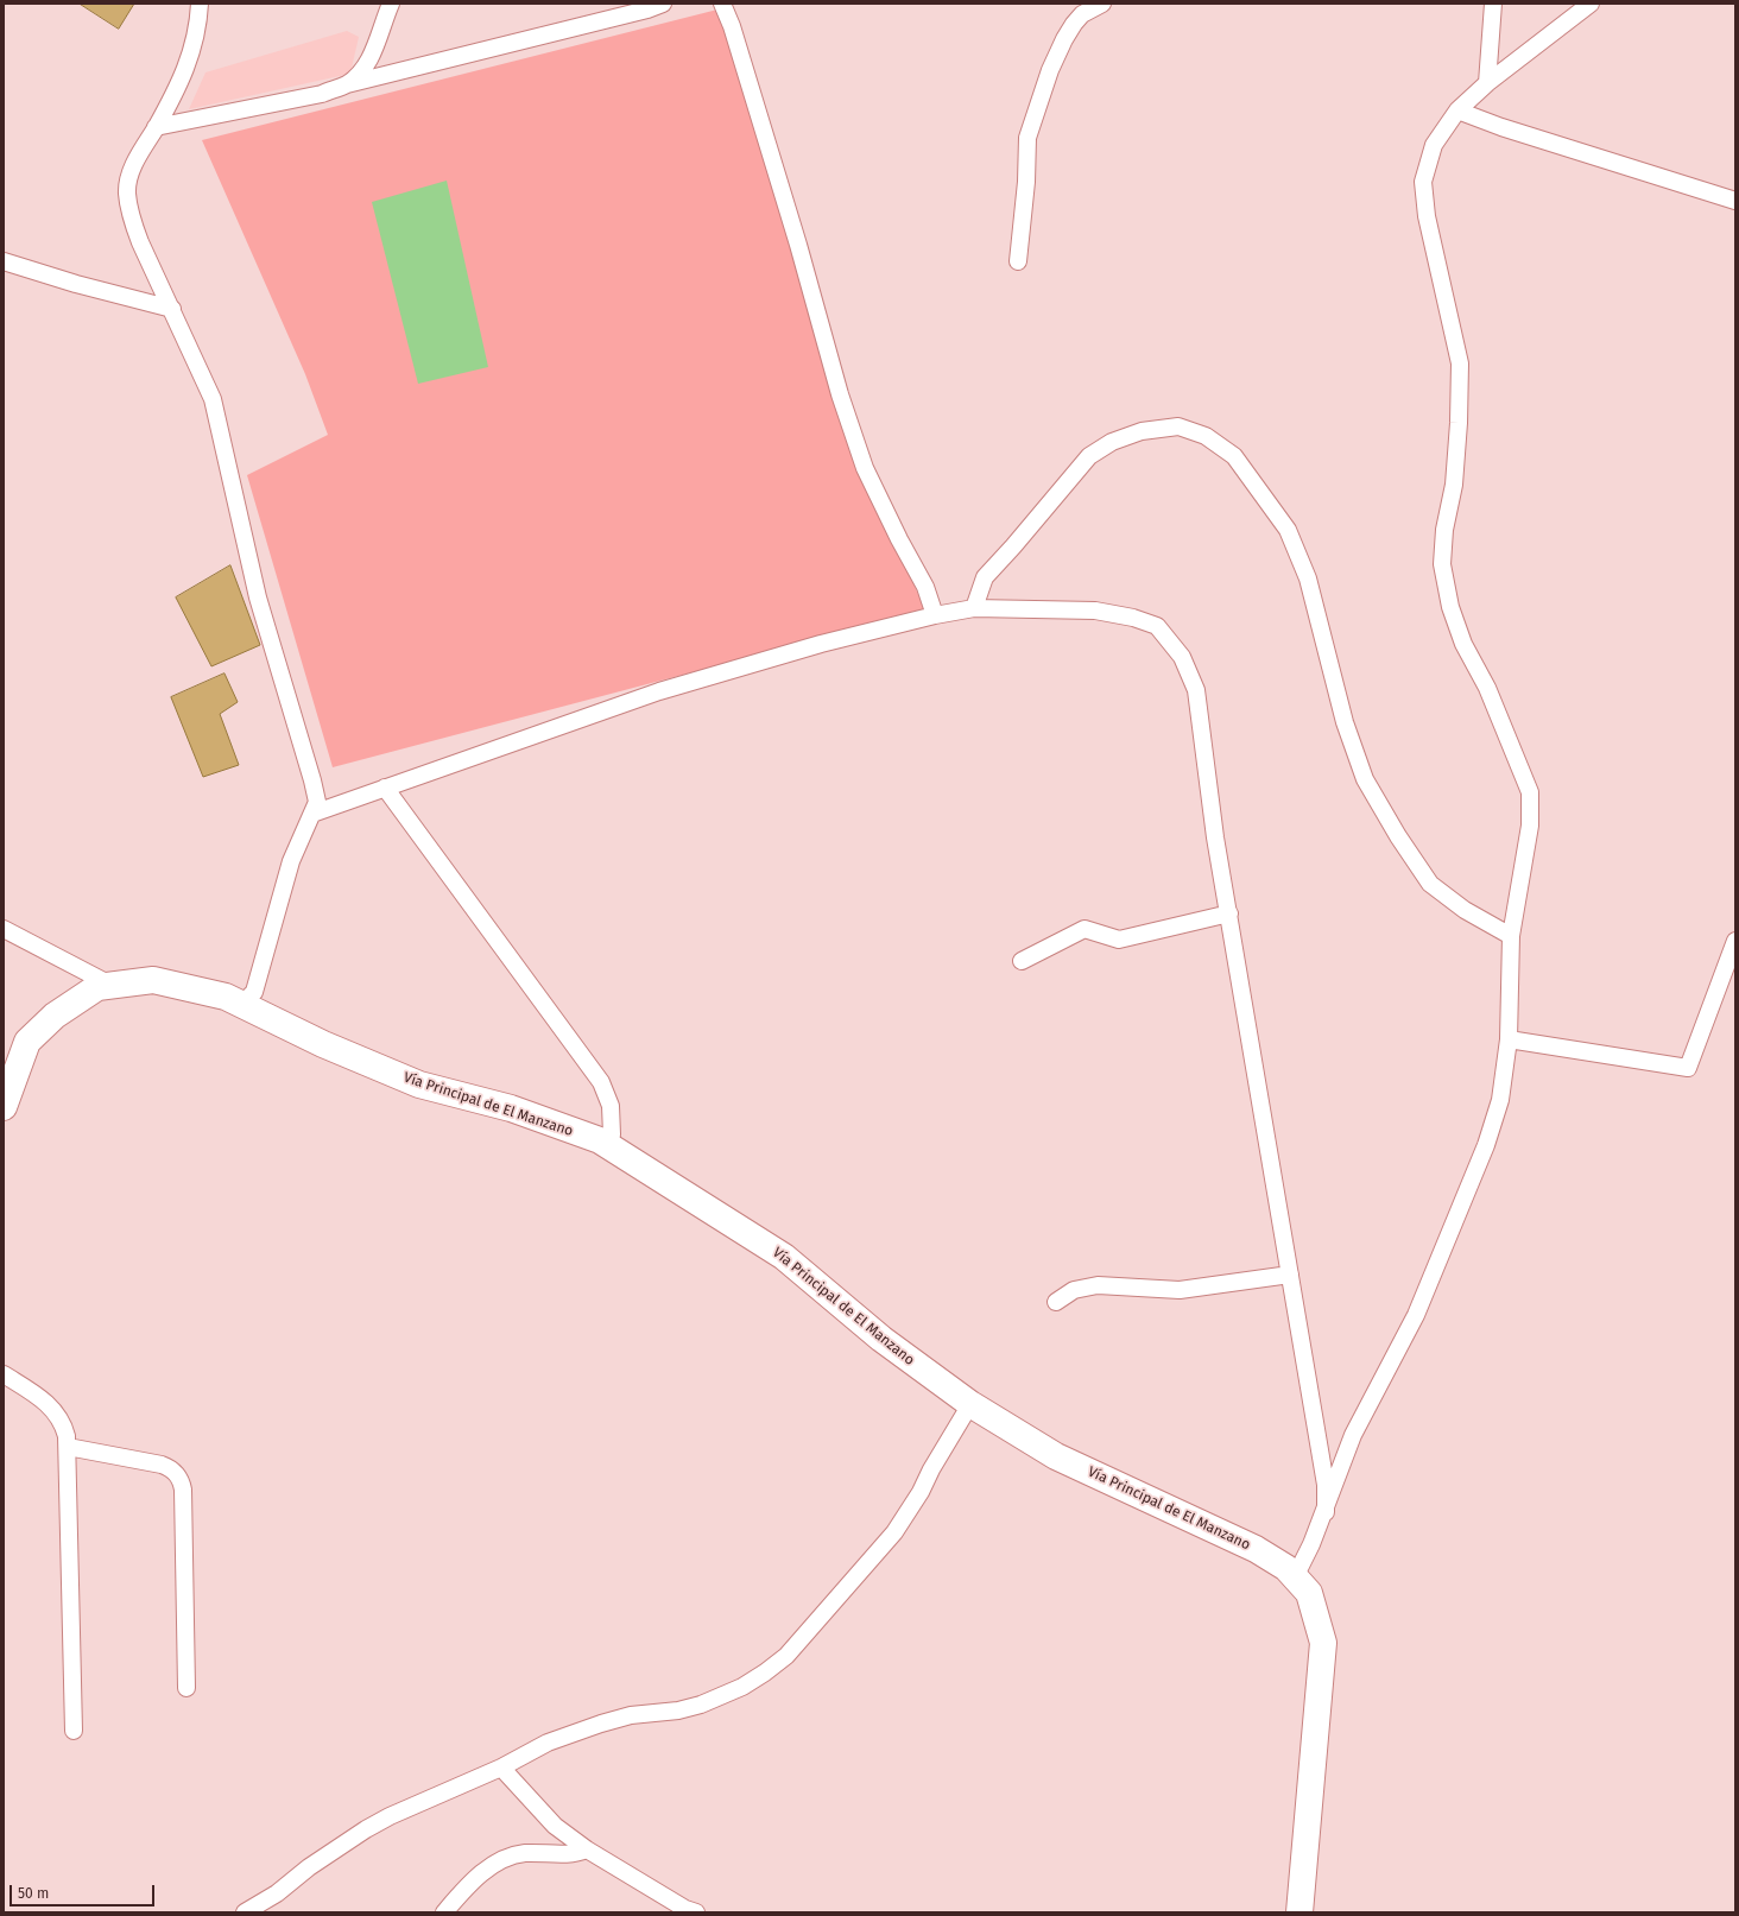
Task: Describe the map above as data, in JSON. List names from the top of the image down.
{
  "streets": {
    "main road": ["Vía Principal de El Manzano"]
  },
  "scale_bar": "50 m"
}
